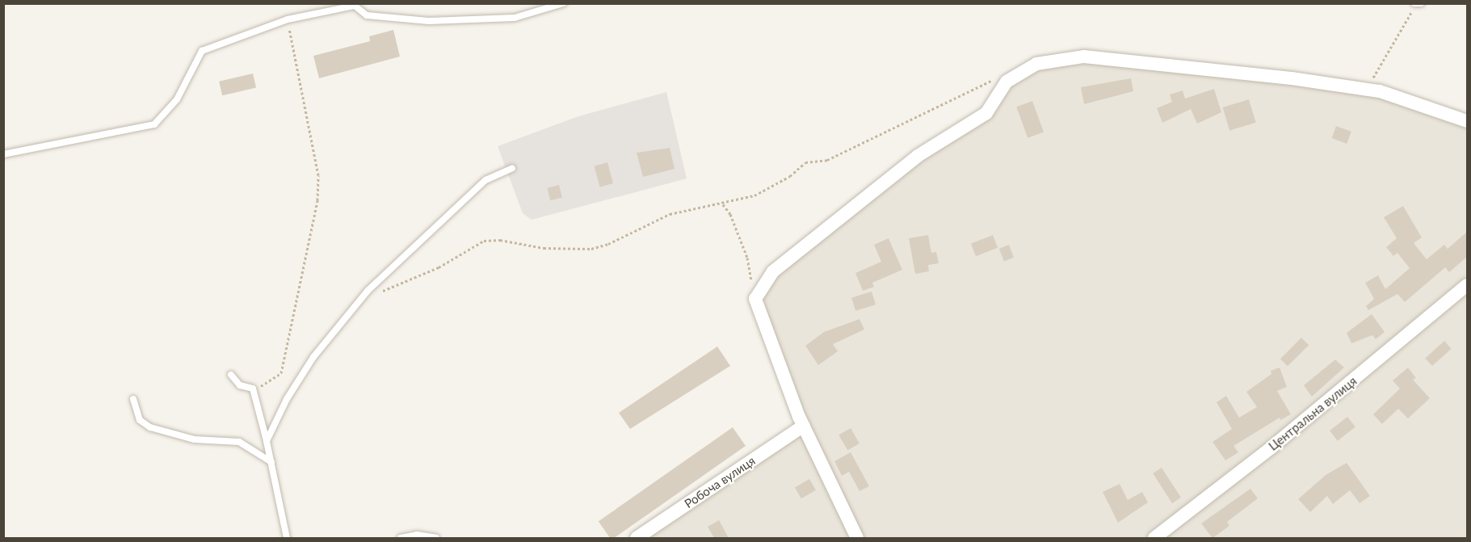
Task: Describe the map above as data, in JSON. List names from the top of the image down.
{
  "streets": {
    "street": ["Центральна вулиця", "Робоча вулиця"]
  }
}
